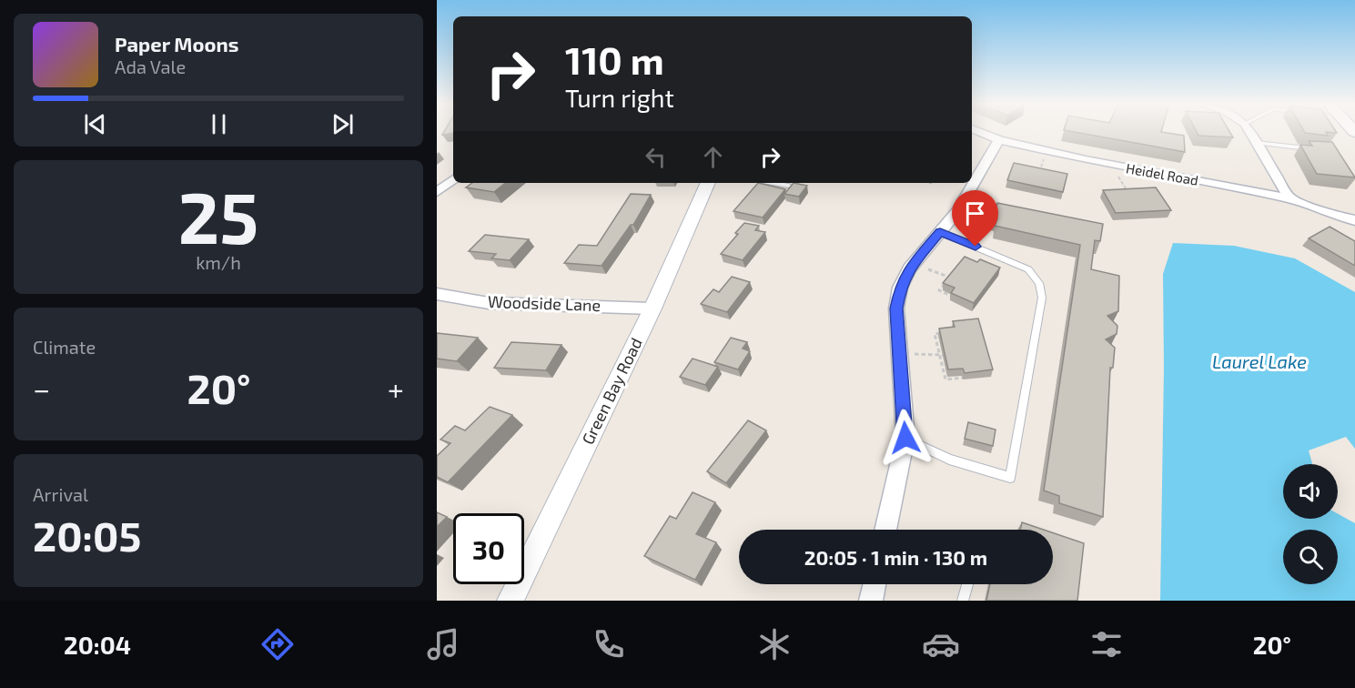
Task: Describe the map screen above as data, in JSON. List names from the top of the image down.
{
  "streets": {
    "street": ["Heidel Road", "Woodside Lane", "Green Bay Road"]
  },
  "crossings": [
    ["Woodside Lane", "Green Bay Road"]
  ],
  "water": ["Laurel Lake"],
  "page": {
    "turn": ["110 m", "Turn right"],
    "song": ["Paper Moons", "Ada Vale"],
    "tile": [
      ["25", "km/h"],
      "Climate",
      ["Arrival", "20:05"]
    ],
    "heat": ["−", "20°", "+"],
    "limit": "30",
    "trip": "20:05 · 1 min · 130 m",
    "tabs": ["20:04", "20°"]
  }
}
